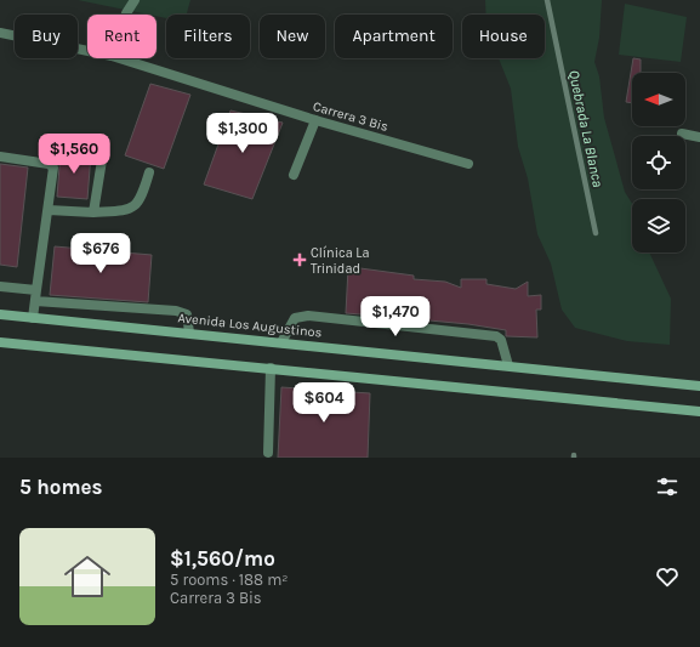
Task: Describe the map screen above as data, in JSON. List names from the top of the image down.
{
  "streets": {
    "main road": ["Avenida Los Augustinos"],
    "street": ["Carrera 3 Bis"]
  },
  "water": ["Quebrada La Blanca"],
  "places": {
    "health": ["Clínica La Trinidad"]
  },
  "north": "left",
  "page": {
    "chip": [
      "Buy",
      "Rent",
      "Filters",
      "New",
      "Apartment",
      "House"
    ],
    "price": [
      "$1,300",
      "$1,560",
      "$676",
      "$1,470",
      "$604"
    ],
    "heading": "5 homes",
    "list": [
      {
        "name": "$1,560/mo",
        "note": "5 rooms · 188 m² · Carrera 3 Bis"
      }
    ]
  }
}
